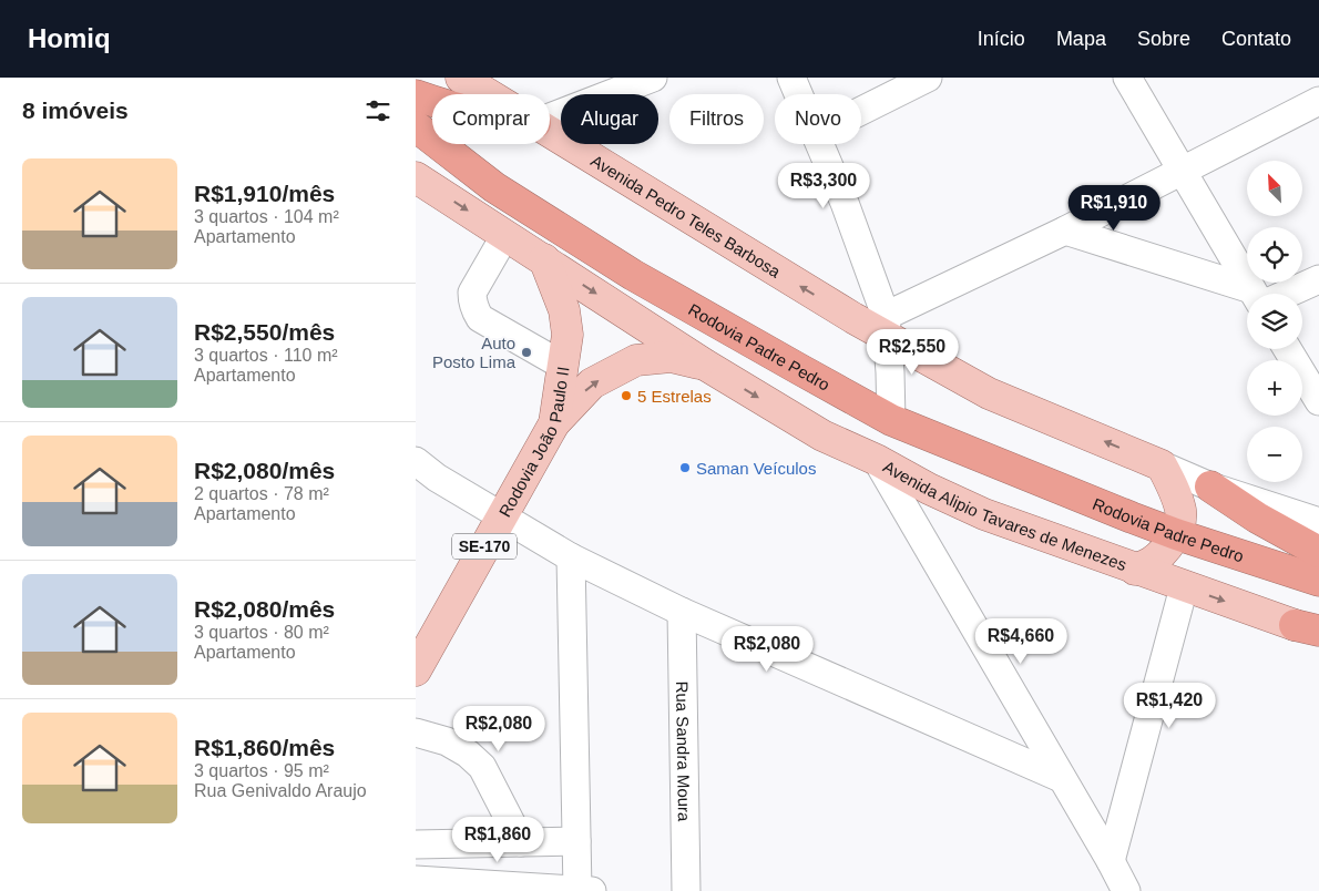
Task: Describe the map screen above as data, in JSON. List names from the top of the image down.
{
  "streets": {
    "highway": ["Rodovia Padre Pedro"],
    "main road": [
      "Avenida Pedro Teles Barbosa",
      "Rodovia João Paulo II",
      "Avenida Alipio Tavares de Menezes",
      "SE-170"
    ],
    "street": ["Rua Sandra Moura"]
  },
  "one_way": ["Avenida Alipio Tavares de Menezes"],
  "places": ["Auto Posto Lima", "5 Estrelas", "Saman Veículos"],
  "north": "top left",
  "page": {
    "header": "Homiq",
    "nav": [
      "Início",
      "Mapa",
      "Sobre",
      "Contato"
    ],
    "heading": "8 imóveis",
    "chip": [
      "Comprar",
      "Alugar",
      "Filtros",
      "Novo"
    ],
    "list": [
      {
        "name": "R$1,910/mês",
        "note": "3 quartos · 104 m² · Apartamento"
      },
      {
        "name": "R$2,550/mês",
        "note": "3 quartos · 110 m² · Apartamento"
      },
      {
        "name": "R$2,080/mês",
        "note": "2 quartos · 78 m² · Apartamento"
      },
      {
        "name": "R$2,080/mês",
        "note": "3 quartos · 80 m² · Apartamento"
      },
      {
        "name": "R$1,860/mês",
        "note": "3 quartos · 95 m² · Rua Genivaldo Araujo"
      }
    ],
    "map_buttons": ["+", "−"],
    "price": [
      "R$3,300",
      "R$1,910",
      "R$2,550",
      "R$4,660",
      "R$2,080",
      "R$1,420",
      "R$2,080",
      "R$1,860"
    ]
  }
}
